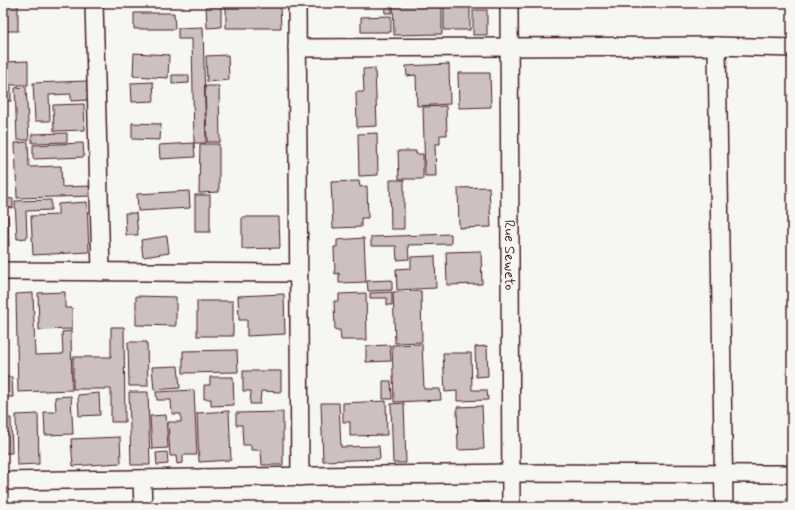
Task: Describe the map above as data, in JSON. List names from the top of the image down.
{
  "streets": {
    "street": ["Rue Seweto"]
  }
}
